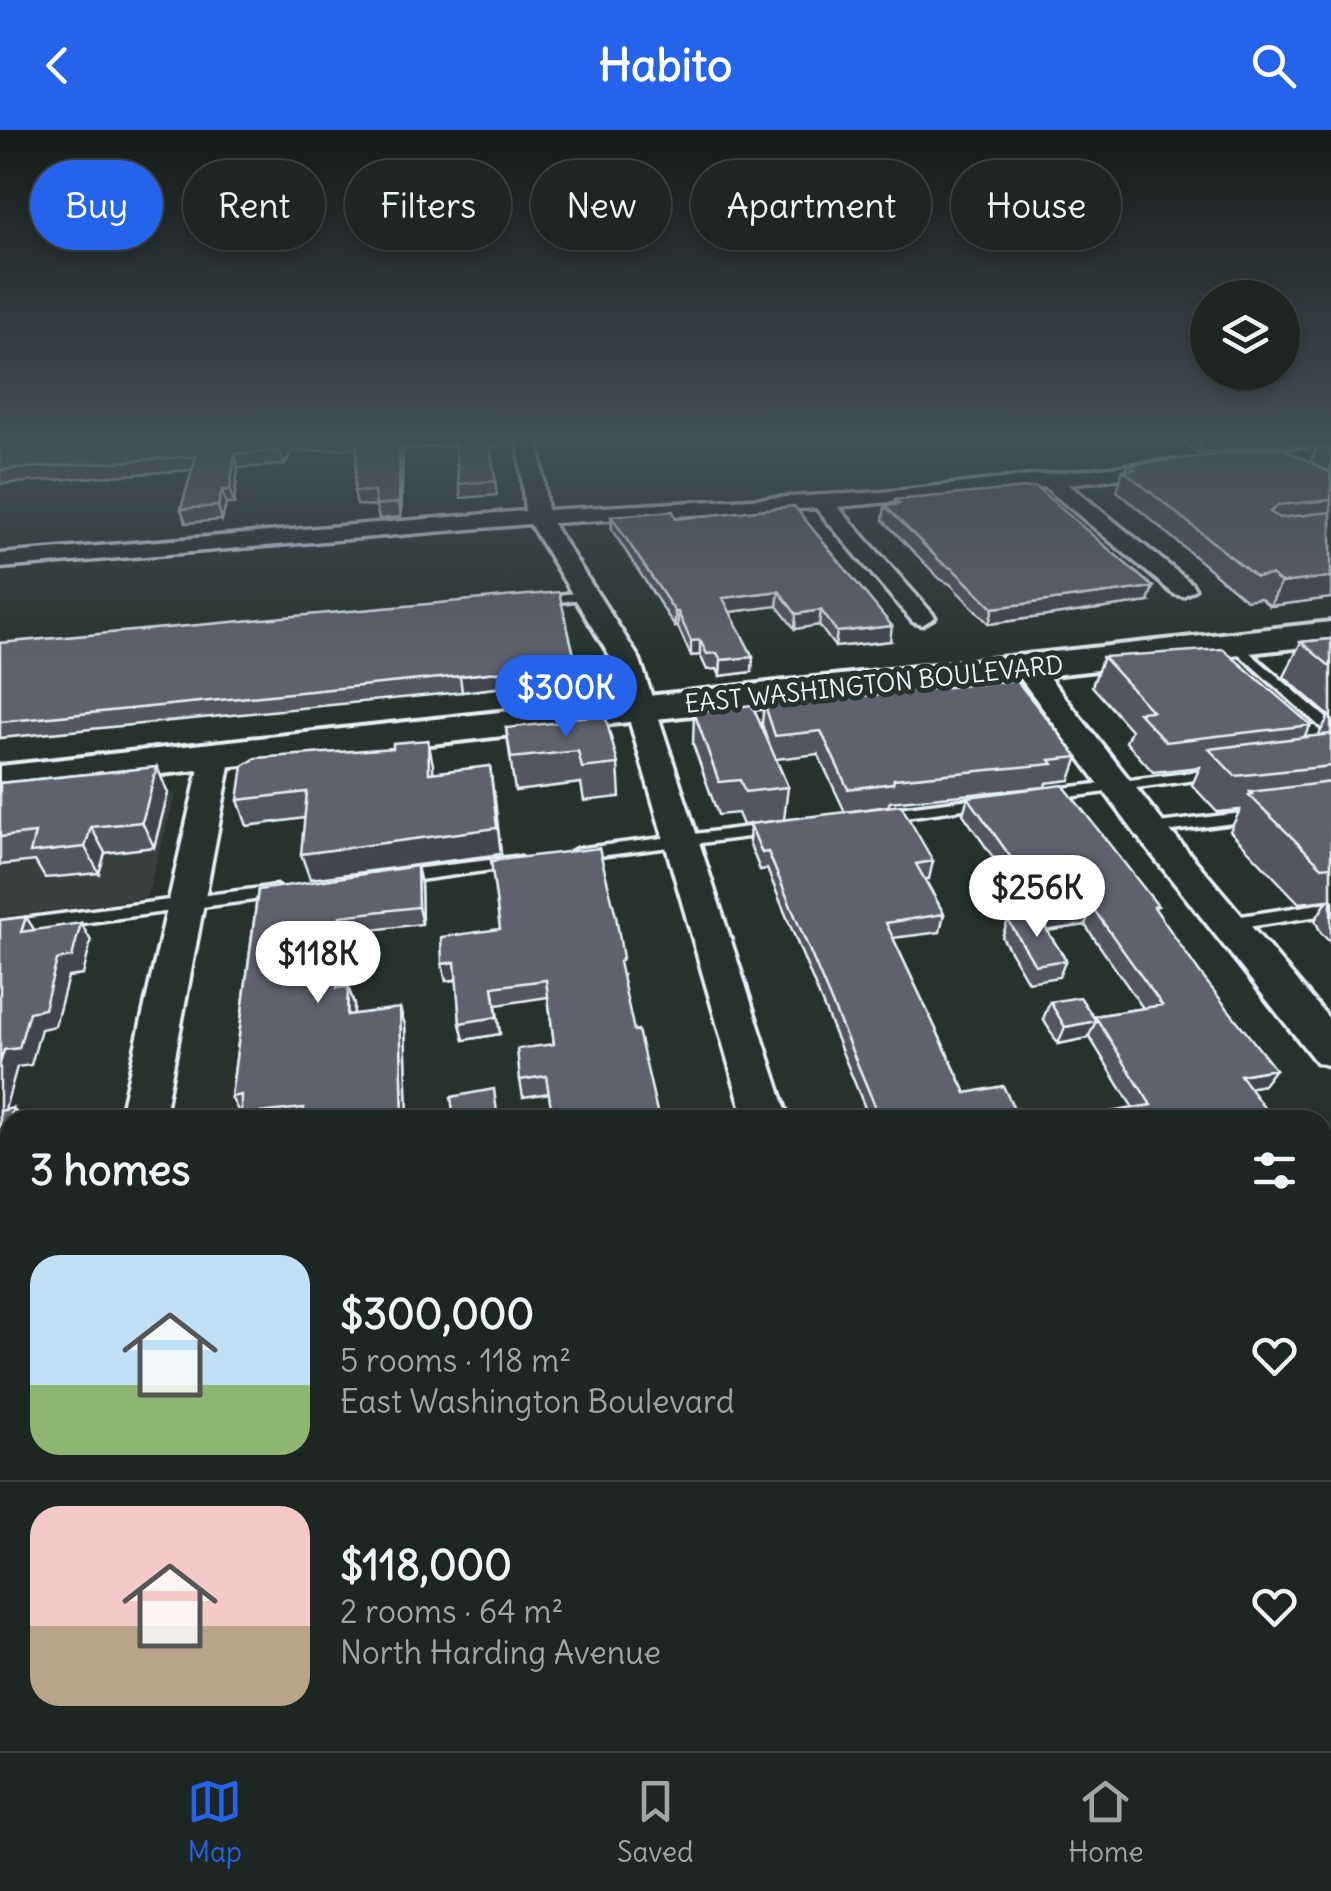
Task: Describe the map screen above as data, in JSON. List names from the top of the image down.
{
  "streets": {
    "main road": ["EAST WASHINGTON BOULEVARD"]
  },
  "page": {
    "header": "Habito",
    "chip": [
      "Buy",
      "Rent",
      "Filters",
      "New",
      "Apartment",
      "House"
    ],
    "price": ["$300K", "$256K", "$118K"],
    "heading": "3 homes",
    "list": [
      {
        "name": "$300,000",
        "note": "5 rooms · 118 m² · East Washington Boulevard"
      },
      {
        "name": "$118,000",
        "note": "2 rooms · 64 m² · North Harding Avenue"
      }
    ],
    "tabs": ["Map", "Saved", "Home"]
  }
}
